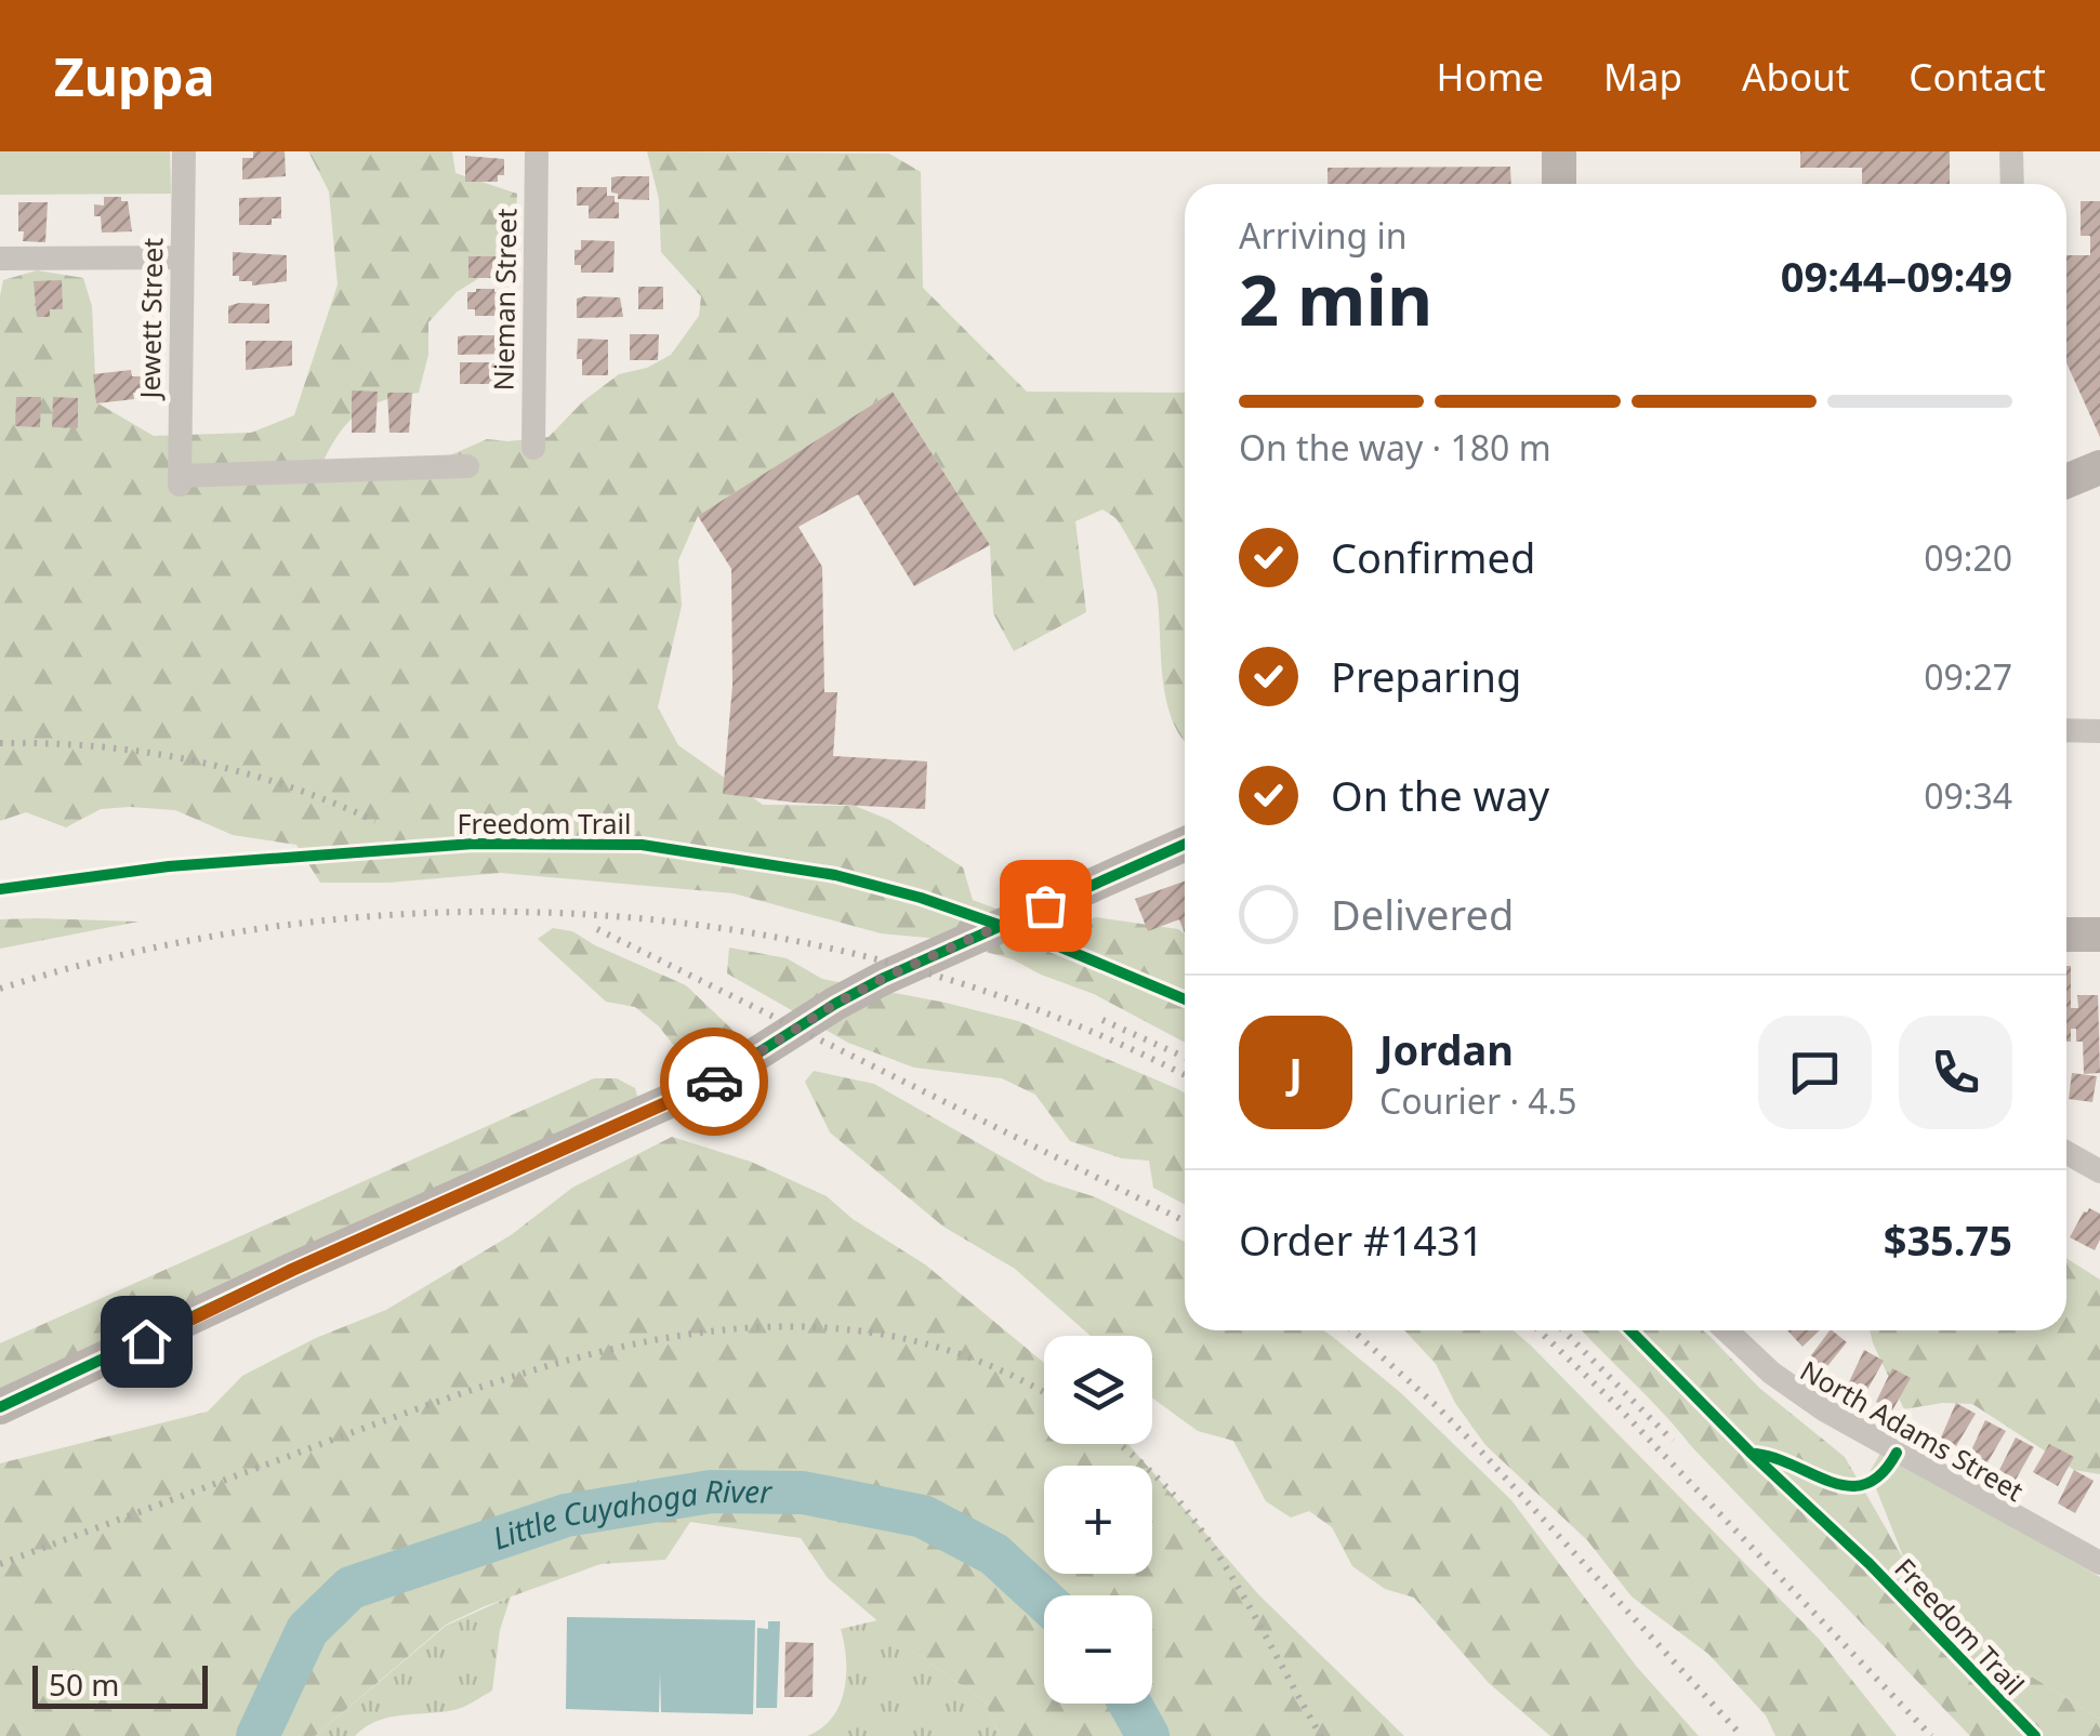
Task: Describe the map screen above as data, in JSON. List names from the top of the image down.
{
  "streets": {
    "street": ["Nieman Street", "Jewett Street", "North Adams Street"],
    "cycle path": ["Freedom Trail"]
  },
  "water": ["Little Cuyahoga River"],
  "scale_bar": "50 m",
  "page": {
    "header": "Zuppa",
    "nav": [
      "Home",
      "Map",
      "About",
      "Contact"
    ],
    "heading": ["2 min", "Arriving in", "09:44–09:49"],
    "panel": [
      "Jordan",
      "Courier · 4.5",
      "Order #1431",
      "$35.75"
    ],
    "bar": "On the way · 180 m",
    "list": [
      ["Confirmed", "09:20"],
      ["Preparing", "09:27"],
      ["On the way", "09:34"],
      "Delivered"
    ],
    "round": "J",
    "map_buttons": ["+", "−"],
    "scale": "50 m"
  }
}
